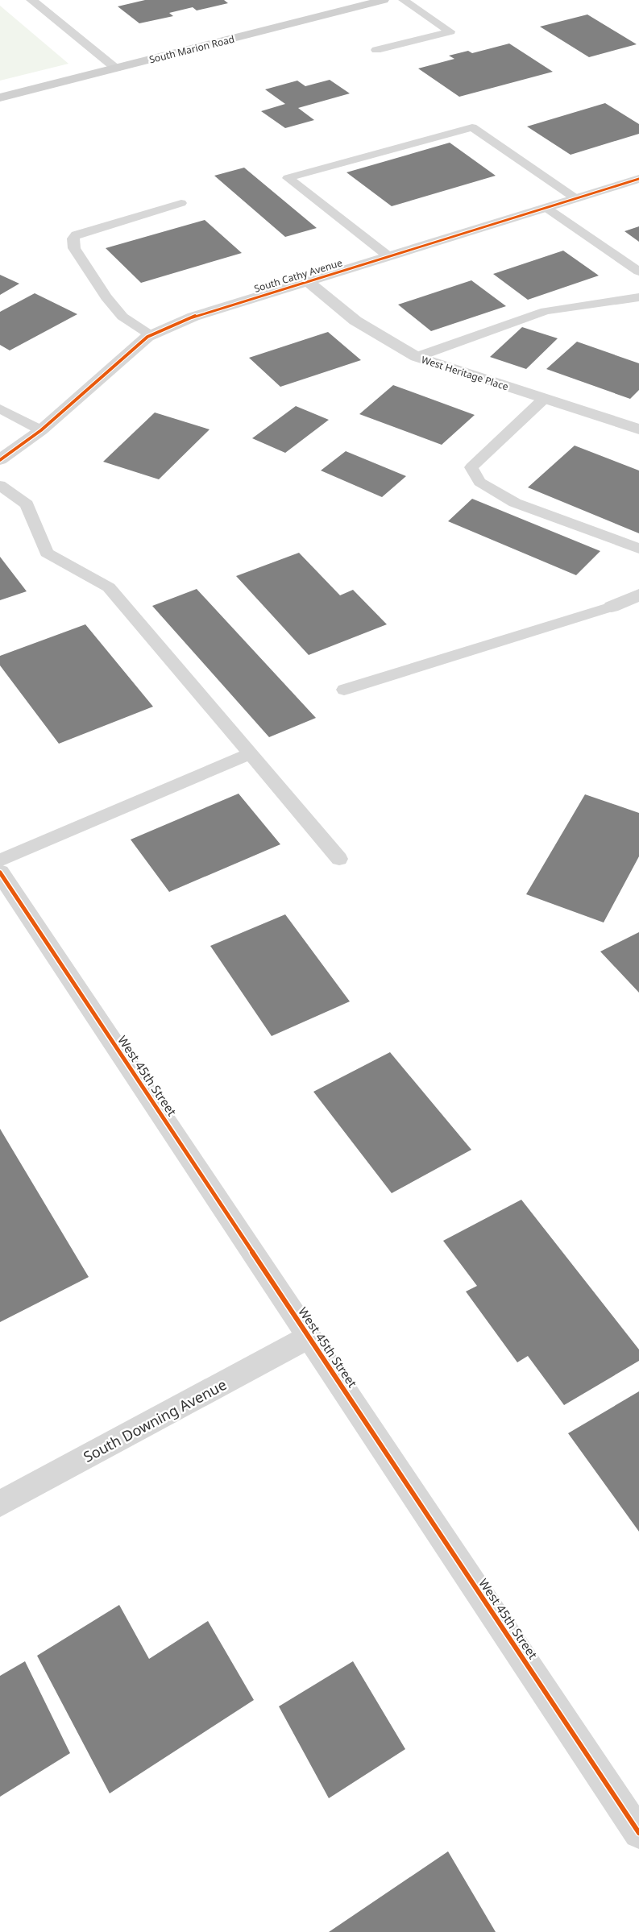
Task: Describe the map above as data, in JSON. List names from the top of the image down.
{
  "streets": {
    "street": [
      "South Marion Road",
      "South Cathy Avenue",
      "West Heritage Place",
      "West 45th Street",
      "South Downing Avenue"
    ]
  },
  "crossings": [
    ["South Cathy Avenue", "West Heritage Place"],
    ["West 45th Street", "South Downing Avenue"]
  ]
}
